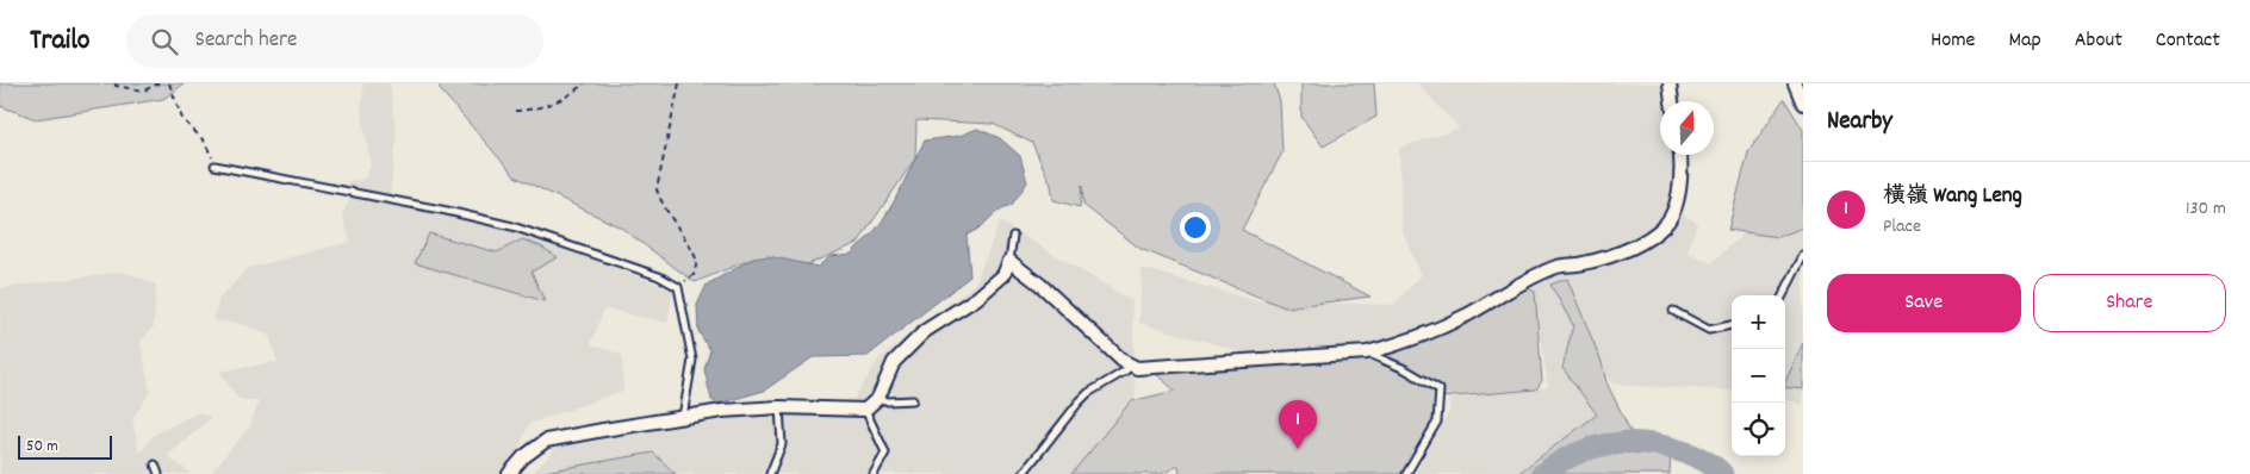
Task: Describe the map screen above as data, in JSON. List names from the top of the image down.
{
  "scale_bar": "50 m",
  "north": "top",
  "page": {
    "header": "Trailo",
    "search": "Search here",
    "nav": [
      "Home",
      "Map",
      "About",
      "Contact"
    ],
    "heading": "Nearby",
    "list": [
      {
        "mark": "1",
        "name": "橫嶺 Wang Leng",
        "note": "Place",
        "value": "130 m"
      }
    ],
    "buttons": ["Save", "Share"],
    "map_buttons": ["+", "−"],
    "pins": "1",
    "scale": "50 m"
  }
}
